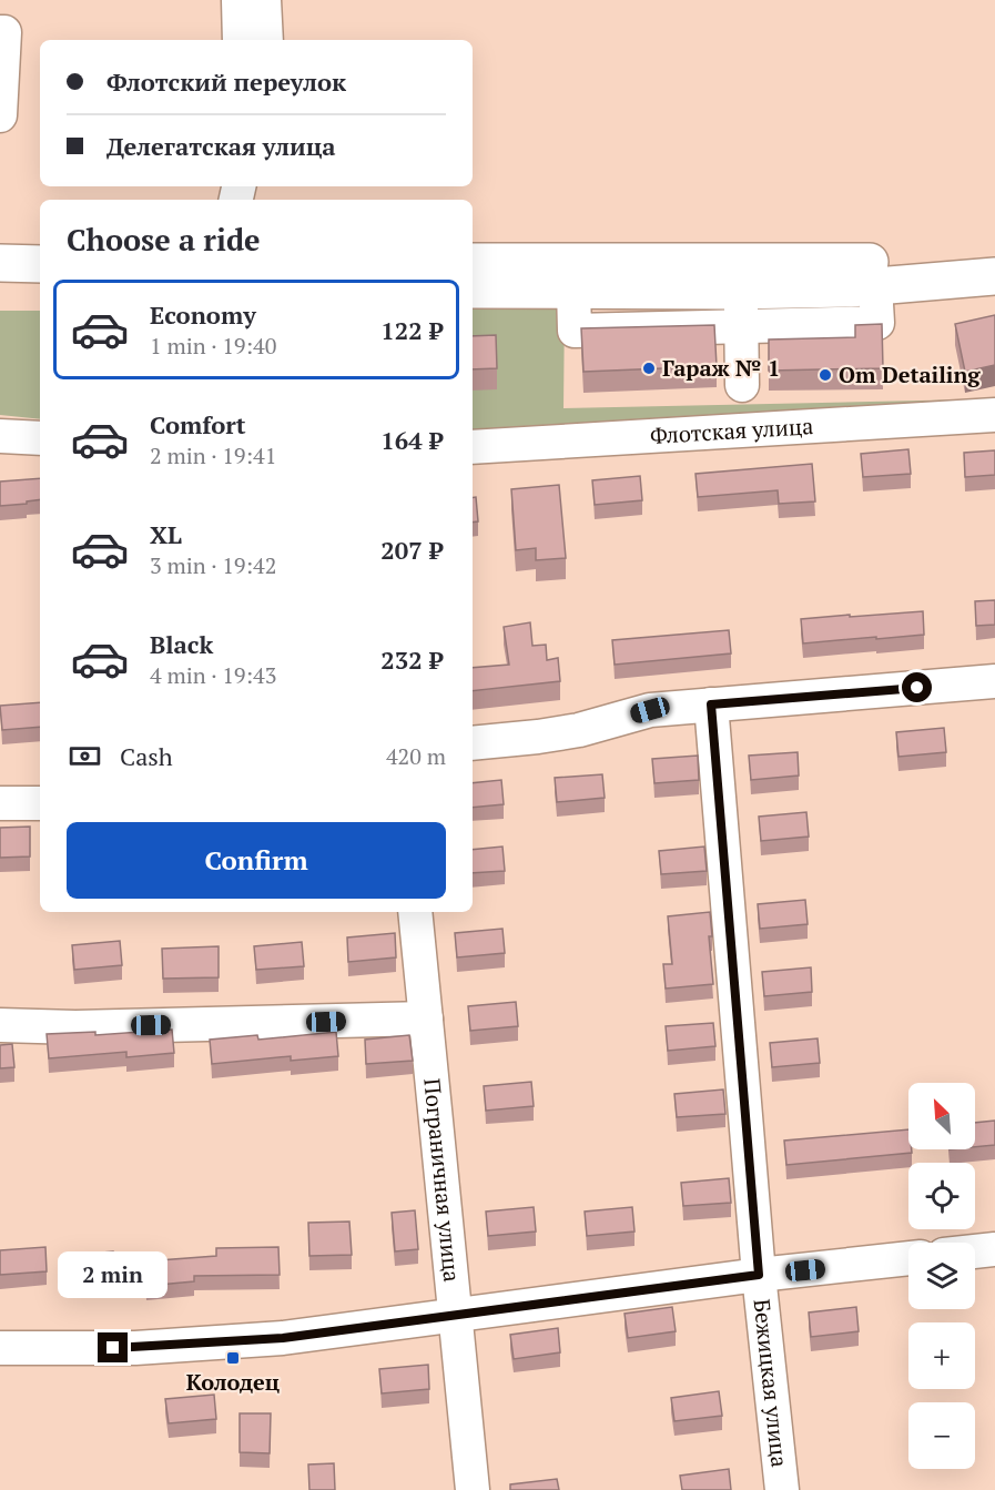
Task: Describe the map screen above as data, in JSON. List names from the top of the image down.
{
  "streets": {
    "street": ["Флотская улица", "Пограничная улица", "Бежицкая улица"]
  },
  "crossings": [
    ["Пограничная улица", "Бежицкая улица"]
  ],
  "places": {
    "other": ["Гараж № 1", "Om Detailing"],
    "transit": ["Колодец"]
  },
  "north": "top left",
  "page": {
    "banner": ["Флотский переулок", "Делегатская улица"],
    "heading": "Choose a ride",
    "list": [
      {
        "name": "Economy",
        "note": "1 min · 19:40",
        "value": "122 ₽"
      },
      {
        "name": "Comfort",
        "note": "2 min · 19:41",
        "value": "164 ₽"
      },
      {
        "name": "XL",
        "note": "3 min · 19:42",
        "value": "207 ₽"
      },
      {
        "name": "Black",
        "note": "4 min · 19:43",
        "value": "232 ₽"
      }
    ],
    "pay": ["Cash", "420 m"],
    "buttons": "Confirm",
    "map_buttons": ["+", "−"],
    "bubble": "2 min"
  }
}
